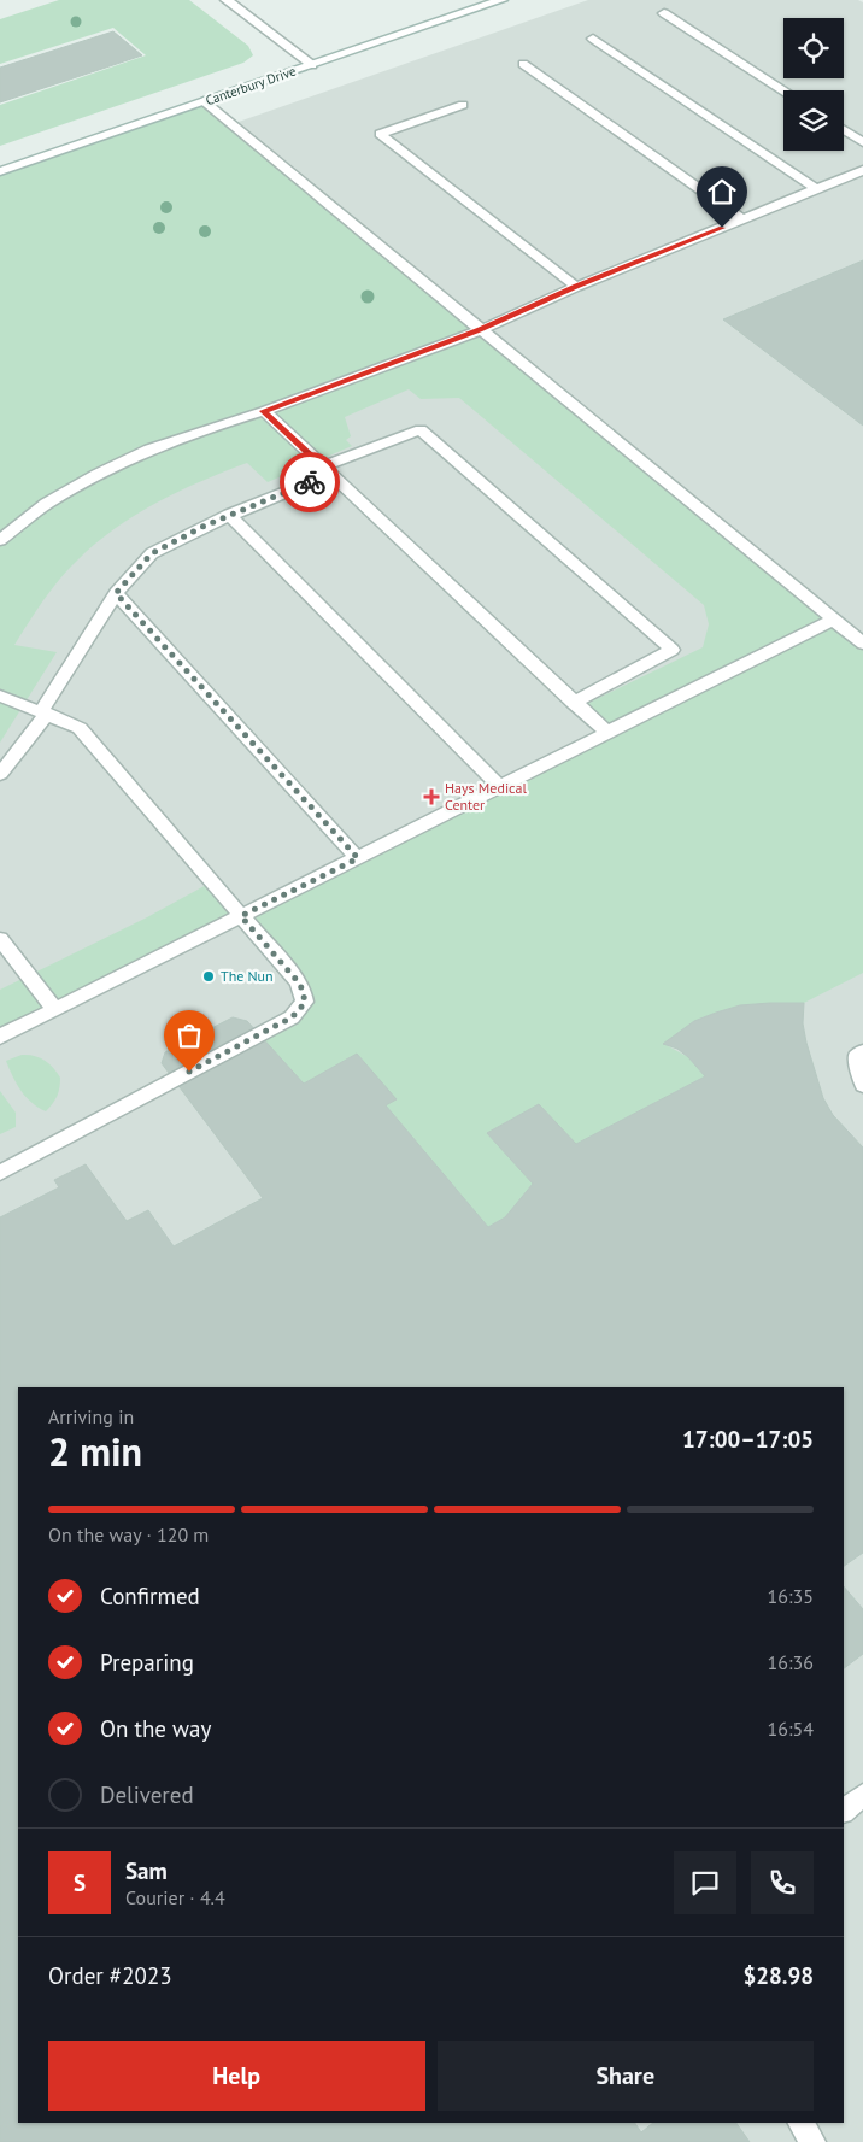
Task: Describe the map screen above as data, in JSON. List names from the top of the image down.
{
  "streets": {
    "main road": ["Canterbury Drive"]
  },
  "places": {
    "health": ["Hays Medical Center"],
    "other": ["The Nun"]
  },
  "page": {
    "heading": ["2 min", "Arriving in", "17:00–17:05"],
    "panel": [
      "Sam",
      "Courier · 4.4",
      "Order #2023",
      "$28.98"
    ],
    "bar": "On the way · 120 m",
    "list": [
      ["Confirmed", "16:35"],
      ["Preparing", "16:36"],
      ["On the way", "16:54"],
      "Delivered"
    ],
    "round": "S",
    "buttons": ["Help", "Share"]
  }
}
